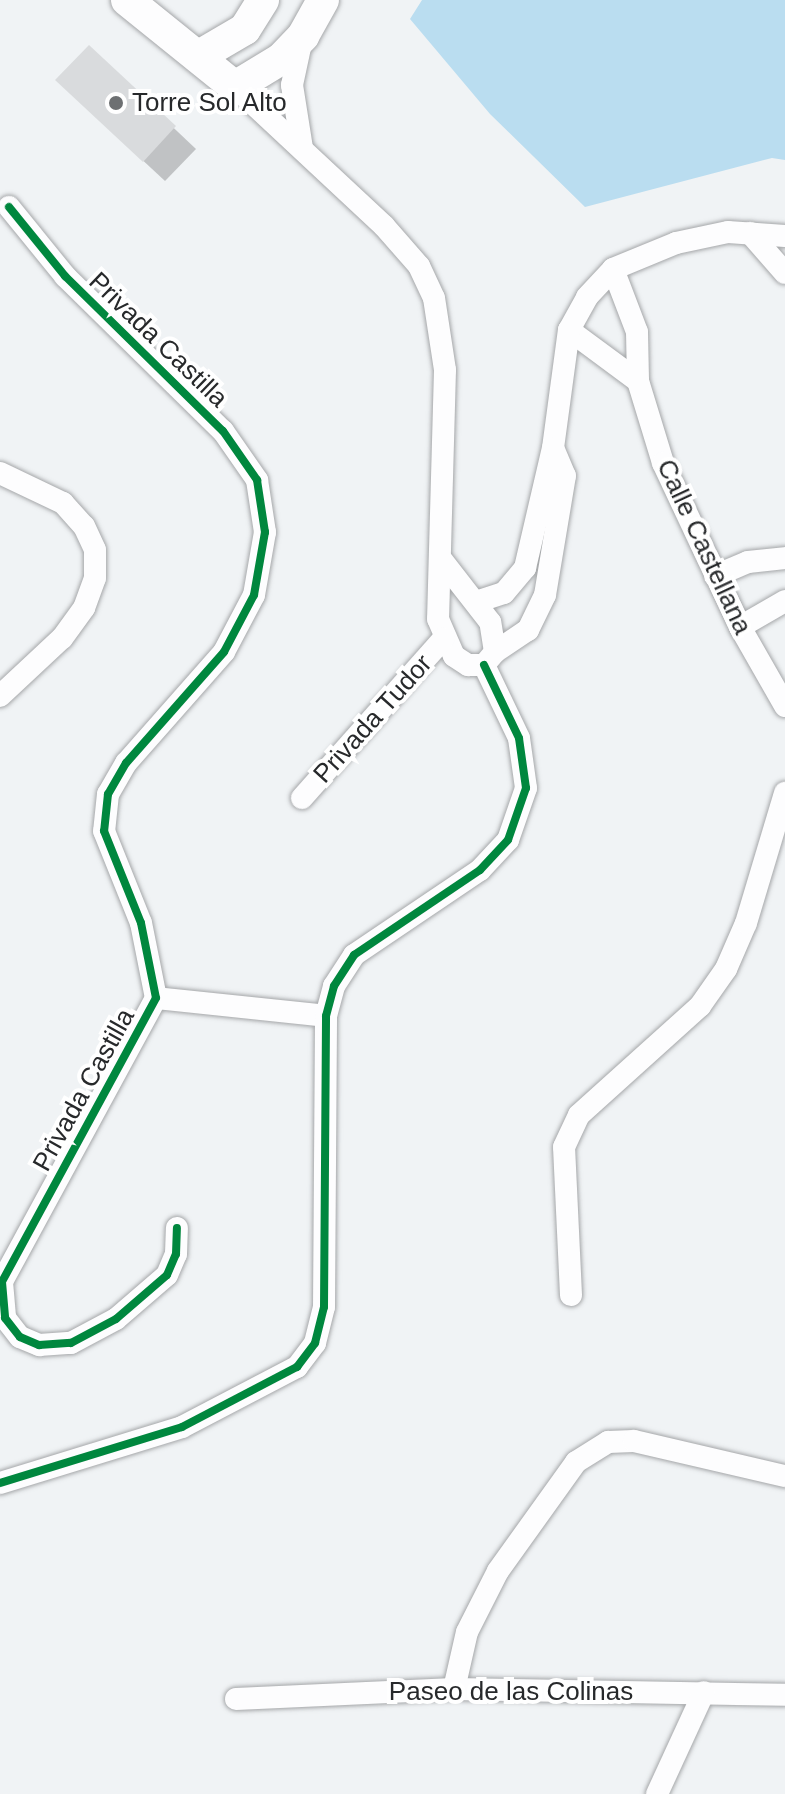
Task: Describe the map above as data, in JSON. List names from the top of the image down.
{
  "streets": {
    "street": [
      "Privada Castilla",
      "Calle Castellana",
      "Privada Tudor",
      "Paseo de las Colinas"
    ]
  },
  "places": ["Torre Sol Alto"]
}
